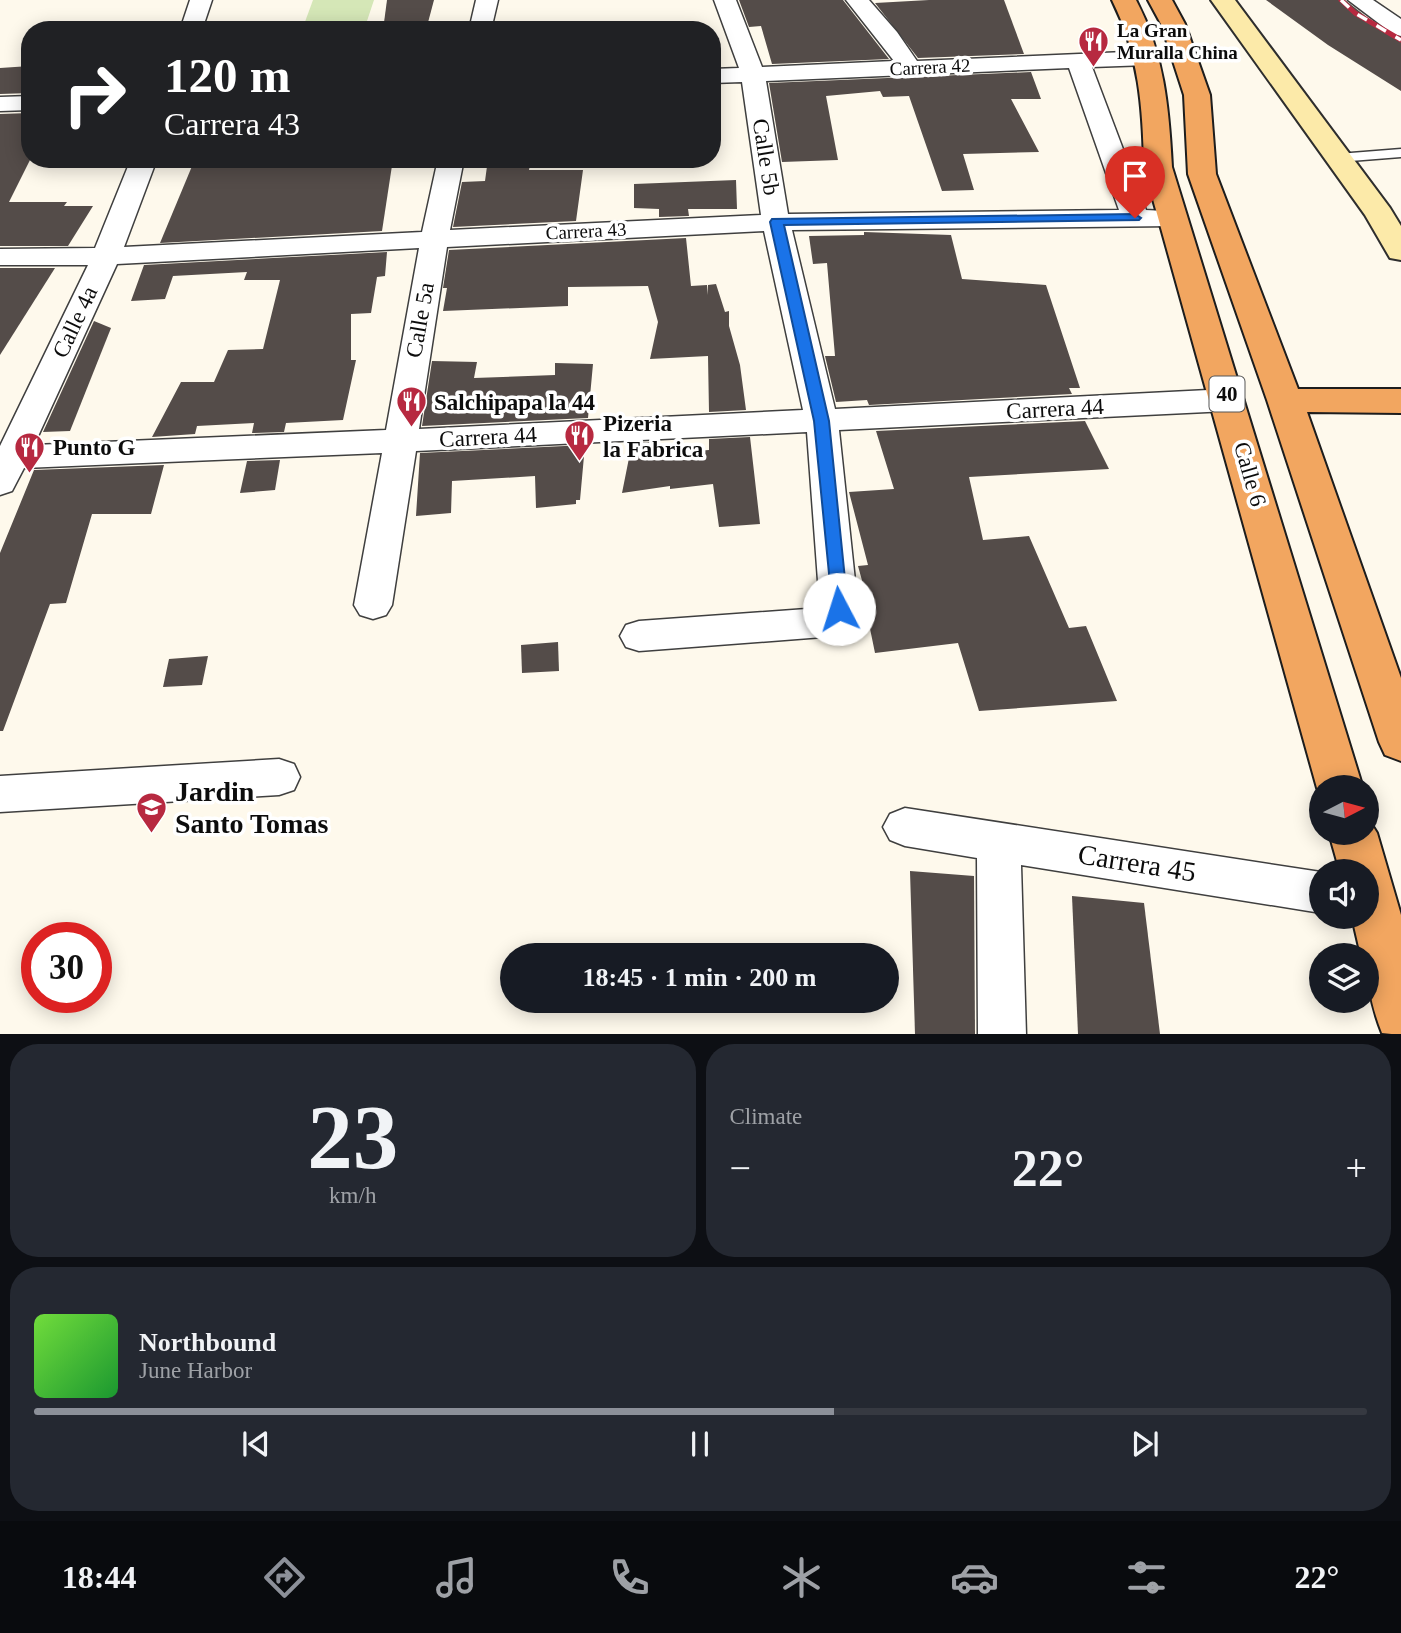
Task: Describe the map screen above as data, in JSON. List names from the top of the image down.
{
  "streets": {
    "highway": ["40", "Calle 6"],
    "street": [
      "Carrera 42",
      "Calle 5b",
      "Carrera 43",
      "Calle 5a",
      "Calle 4a",
      "Carrera 44",
      "Carrera 45"
    ]
  },
  "crossings": [
    ["Carrera 42", "Calle 5b"],
    ["Carrera 42", "Calle 6"],
    ["Calle 5b", "Carrera 43"],
    ["Calle 5b", "Carrera 44"],
    ["Carrera 43", "Calle 5a"],
    ["Carrera 43", "Calle 4a"],
    ["Carrera 43", "Calle 6"],
    ["Calle 5a", "Carrera 44"],
    ["Calle 4a", "Carrera 44"],
    ["Carrera 44", "Calle 6"]
  ],
  "places": {
    "restaurant": [
      "La Gran Muralla China",
      "Salchipapa la 44",
      "Pizeria la Fabrica",
      "Punto G"
    ],
    "school or university": ["Jardin Santo Tomas"]
  },
  "north": "right",
  "page": {
    "turn": ["120 m", "Carrera 43"],
    "limit": "30",
    "trip": "18:45 · 1 min · 200 m",
    "tile": [
      ["23", "km/h"],
      "Climate"
    ],
    "heat": ["−", "22°", "+"],
    "song": ["Northbound", "June Harbor"],
    "tabs": ["18:44", "22°"]
  }
}
